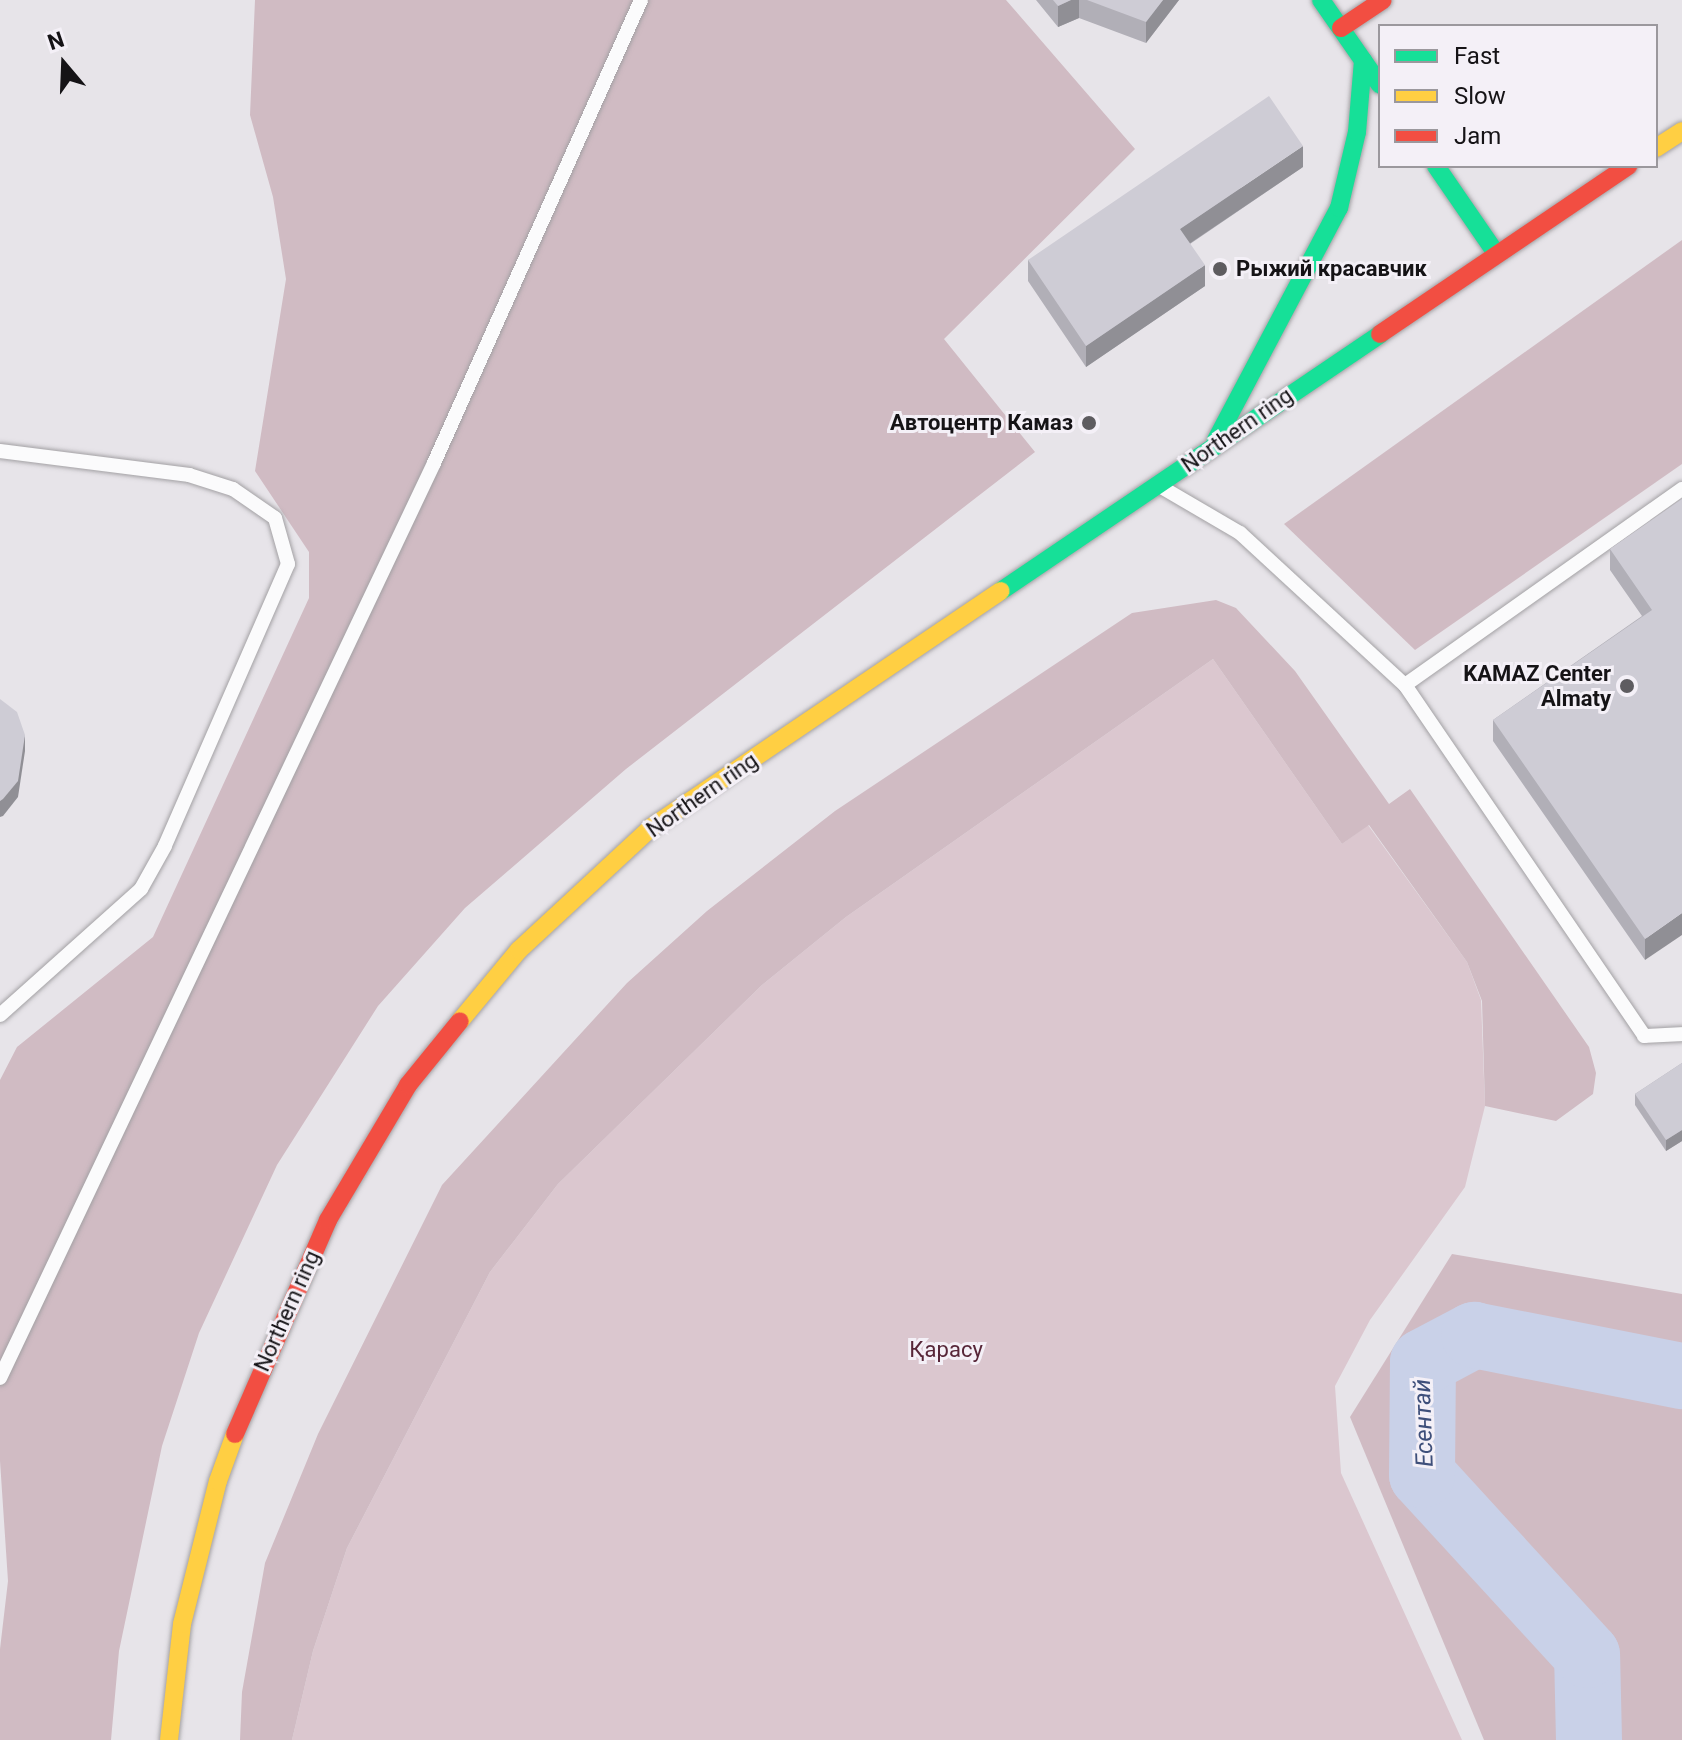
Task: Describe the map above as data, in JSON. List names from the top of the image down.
{
  "streets": {
    "main road": ["Northern ring"]
  },
  "water": ["Есентай"],
  "parks": ["Қарасу"],
  "places": ["Рыжий красавчик", "Автоцентр Камаз", "KAMAZ Center Almaty"],
  "legend": ["Fast", "Slow", "Jam"],
  "north": "top"
}
